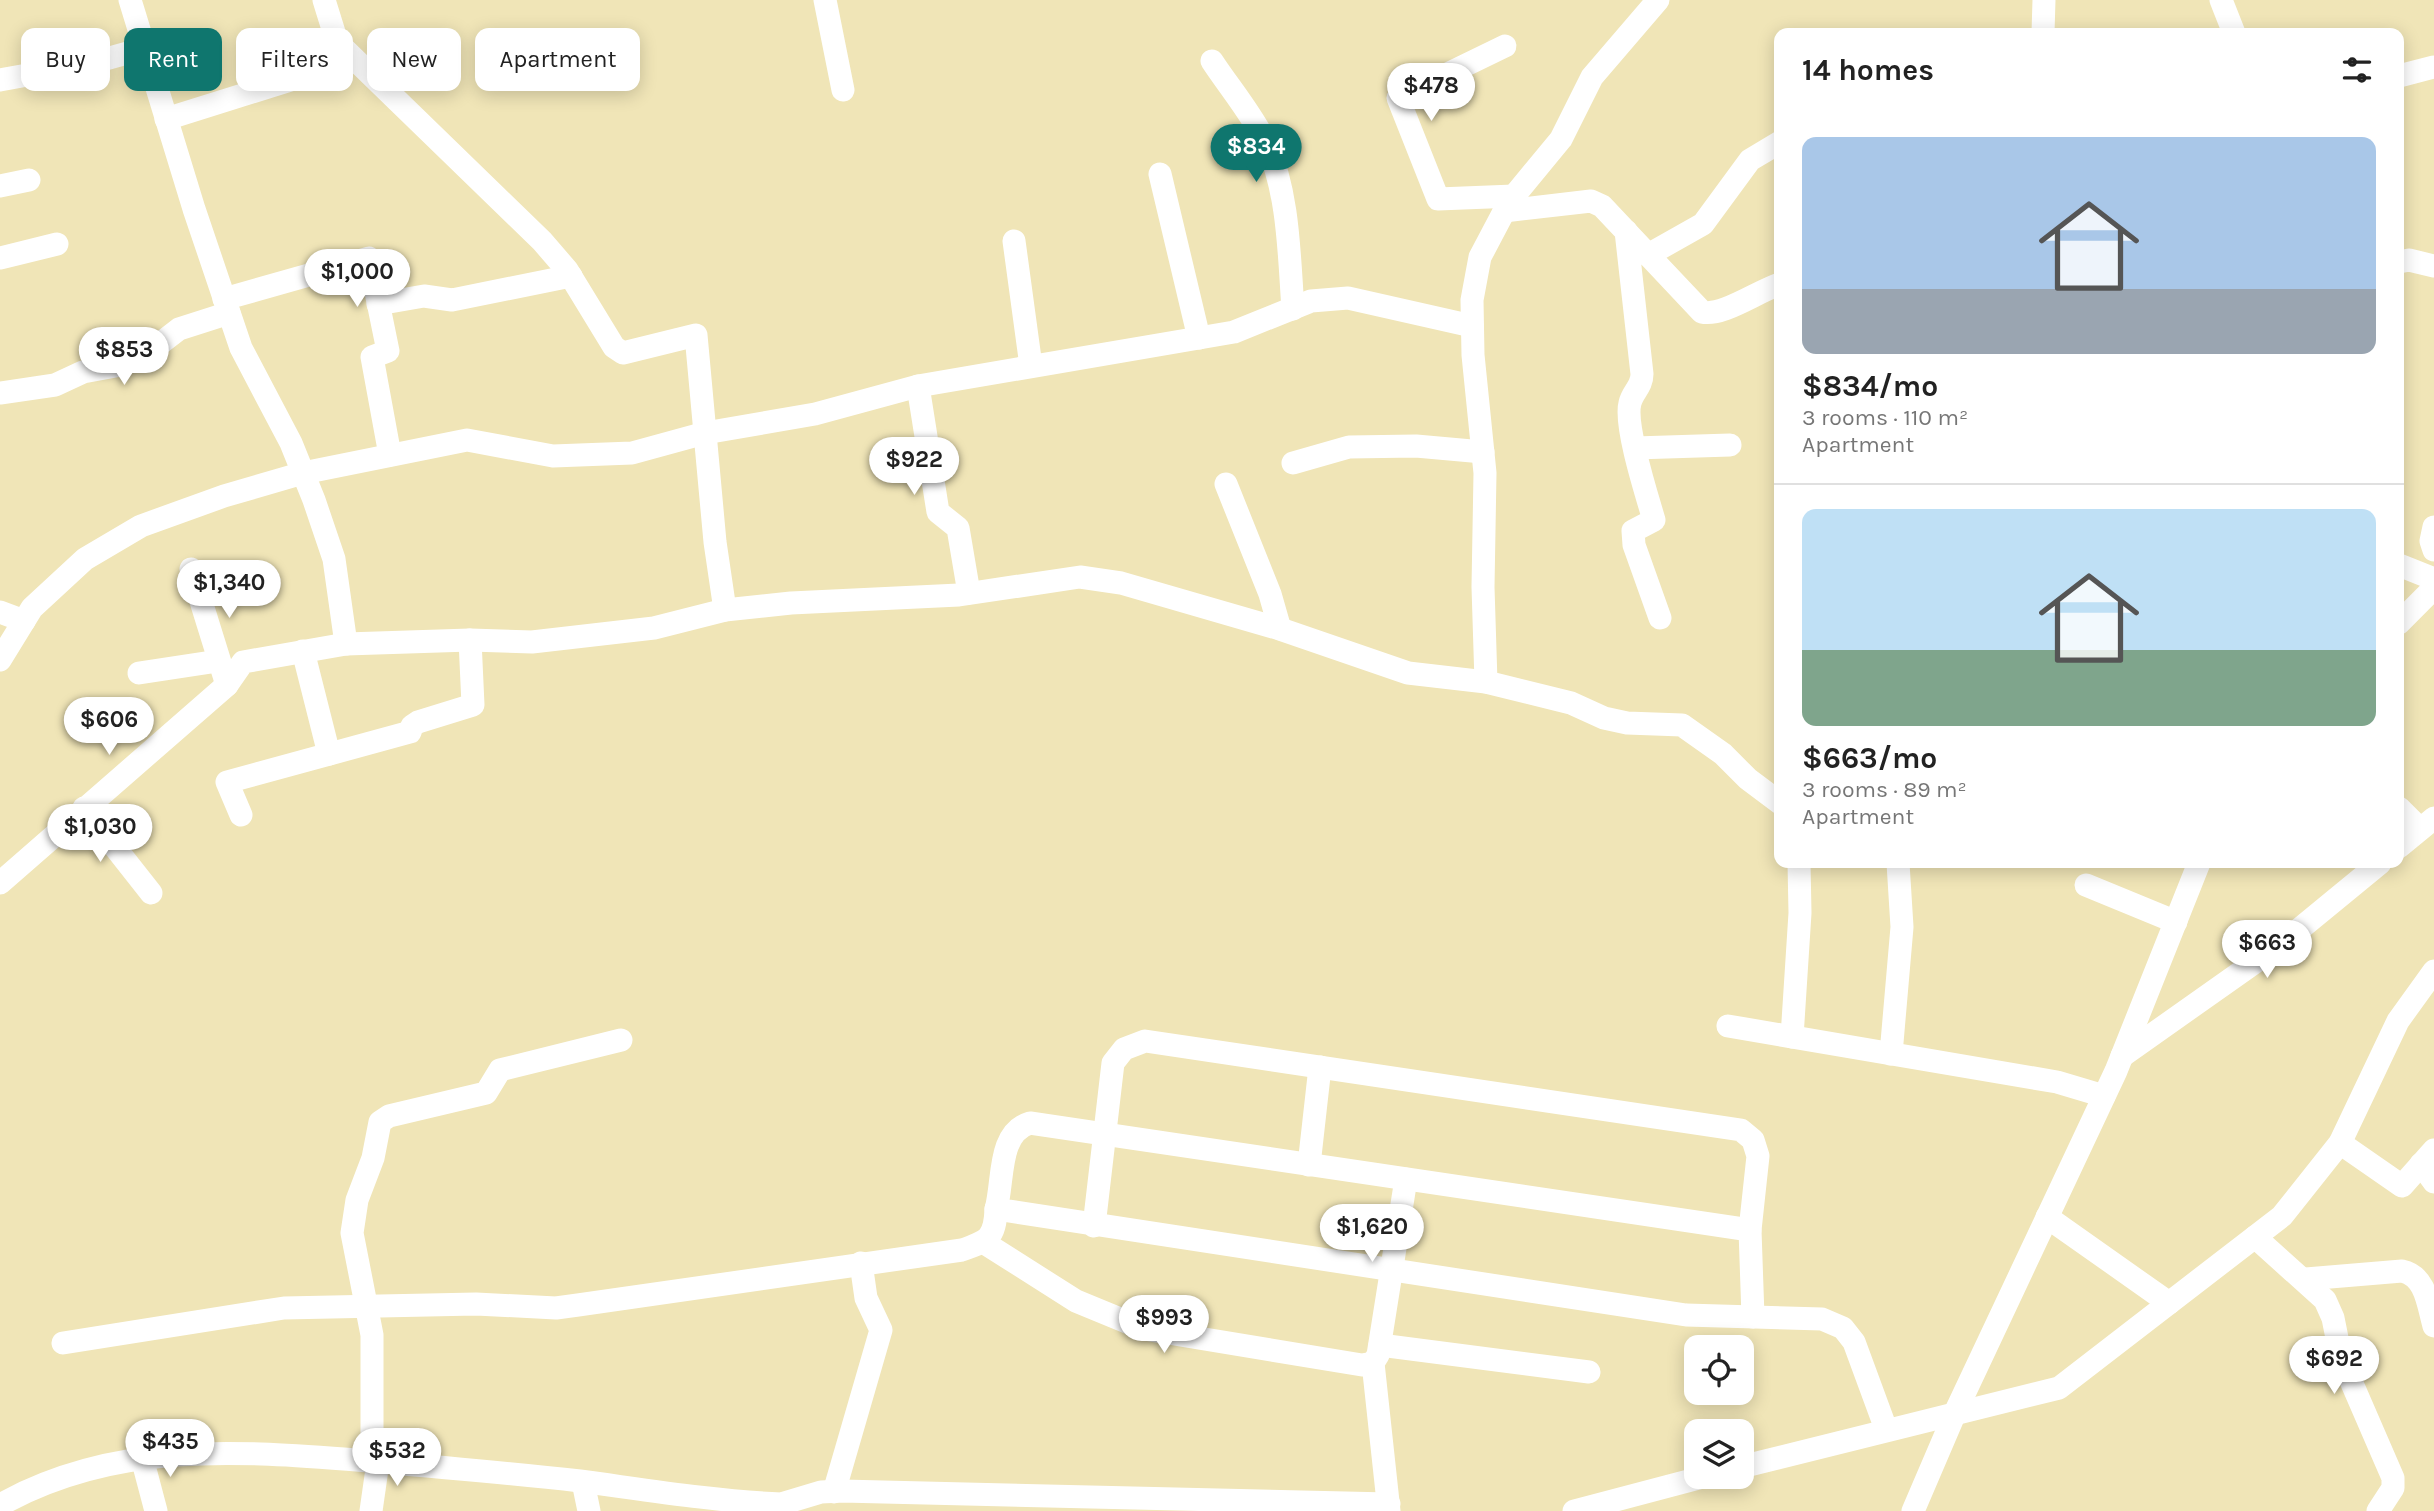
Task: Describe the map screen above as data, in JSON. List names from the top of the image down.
{
  "page": {
    "chip": [
      "Buy",
      "Rent",
      "Filters",
      "New",
      "Apartment"
    ],
    "heading": "14 homes",
    "price": [
      "$478",
      "$834",
      "$1,000",
      "$853",
      "$922",
      "$1,340",
      "$606",
      "$1,030",
      "$663",
      "$1,620",
      "$993",
      "$692",
      "$435",
      "$532"
    ],
    "list": [
      {
        "name": "$834/mo",
        "note": "3 rooms · 110 m² · Apartment"
      },
      {
        "name": "$663/mo",
        "note": "3 rooms · 89 m² · Apartment"
      }
    ]
  }
}
